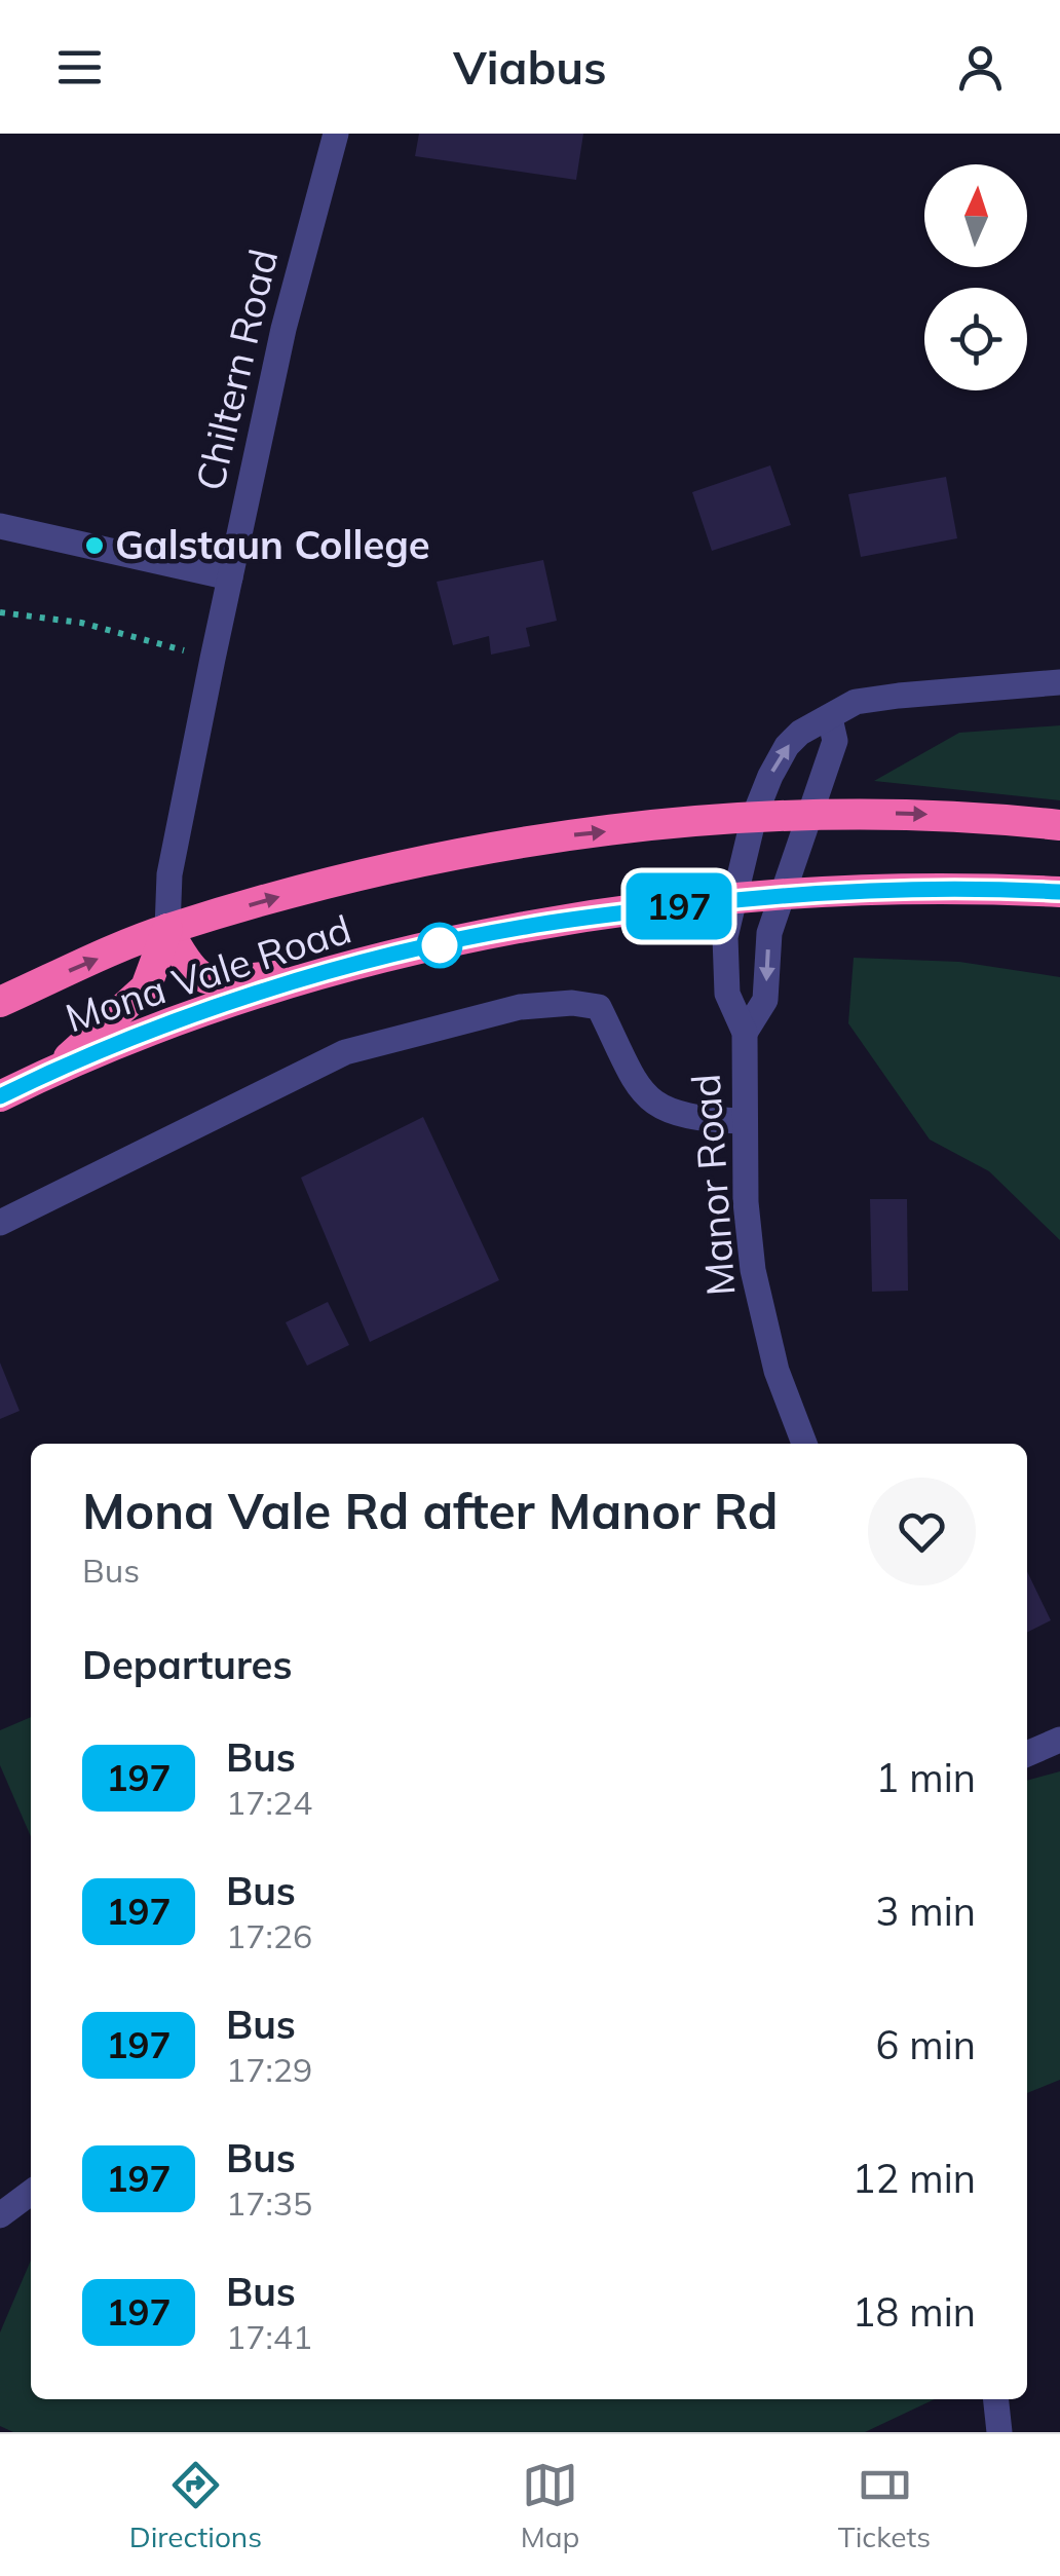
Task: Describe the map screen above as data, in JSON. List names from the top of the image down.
{
  "streets": {
    "highway": ["Mona Vale Road"],
    "street": ["Chiltern Road", "Manor Road"]
  },
  "crossings": [
    ["Chiltern Road", "Mona Vale Road"],
    ["Mona Vale Road", "Manor Road"]
  ],
  "places": ["Galstaun College"],
  "lines": ["bus line 197"],
  "north": "top",
  "page": {
    "header": "Viabus",
    "on_map": "197",
    "heading": [
      ["Mona Vale Rd after Manor Rd", "Bus"],
      "Departures"
    ],
    "list": [
      {
        "mark": "197",
        "name": "Bus",
        "note": "17:24",
        "value": "1 min"
      },
      {
        "mark": "197",
        "name": "Bus",
        "note": "17:26",
        "value": "3 min"
      },
      {
        "mark": "197",
        "name": "Bus",
        "note": "17:29",
        "value": "6 min"
      },
      {
        "mark": "197",
        "name": "Bus",
        "note": "17:35",
        "value": "12 min"
      },
      {
        "mark": "197",
        "name": "Bus",
        "note": "17:41",
        "value": "18 min"
      }
    ],
    "tabs": ["Directions", "Map", "Tickets"]
  }
}
